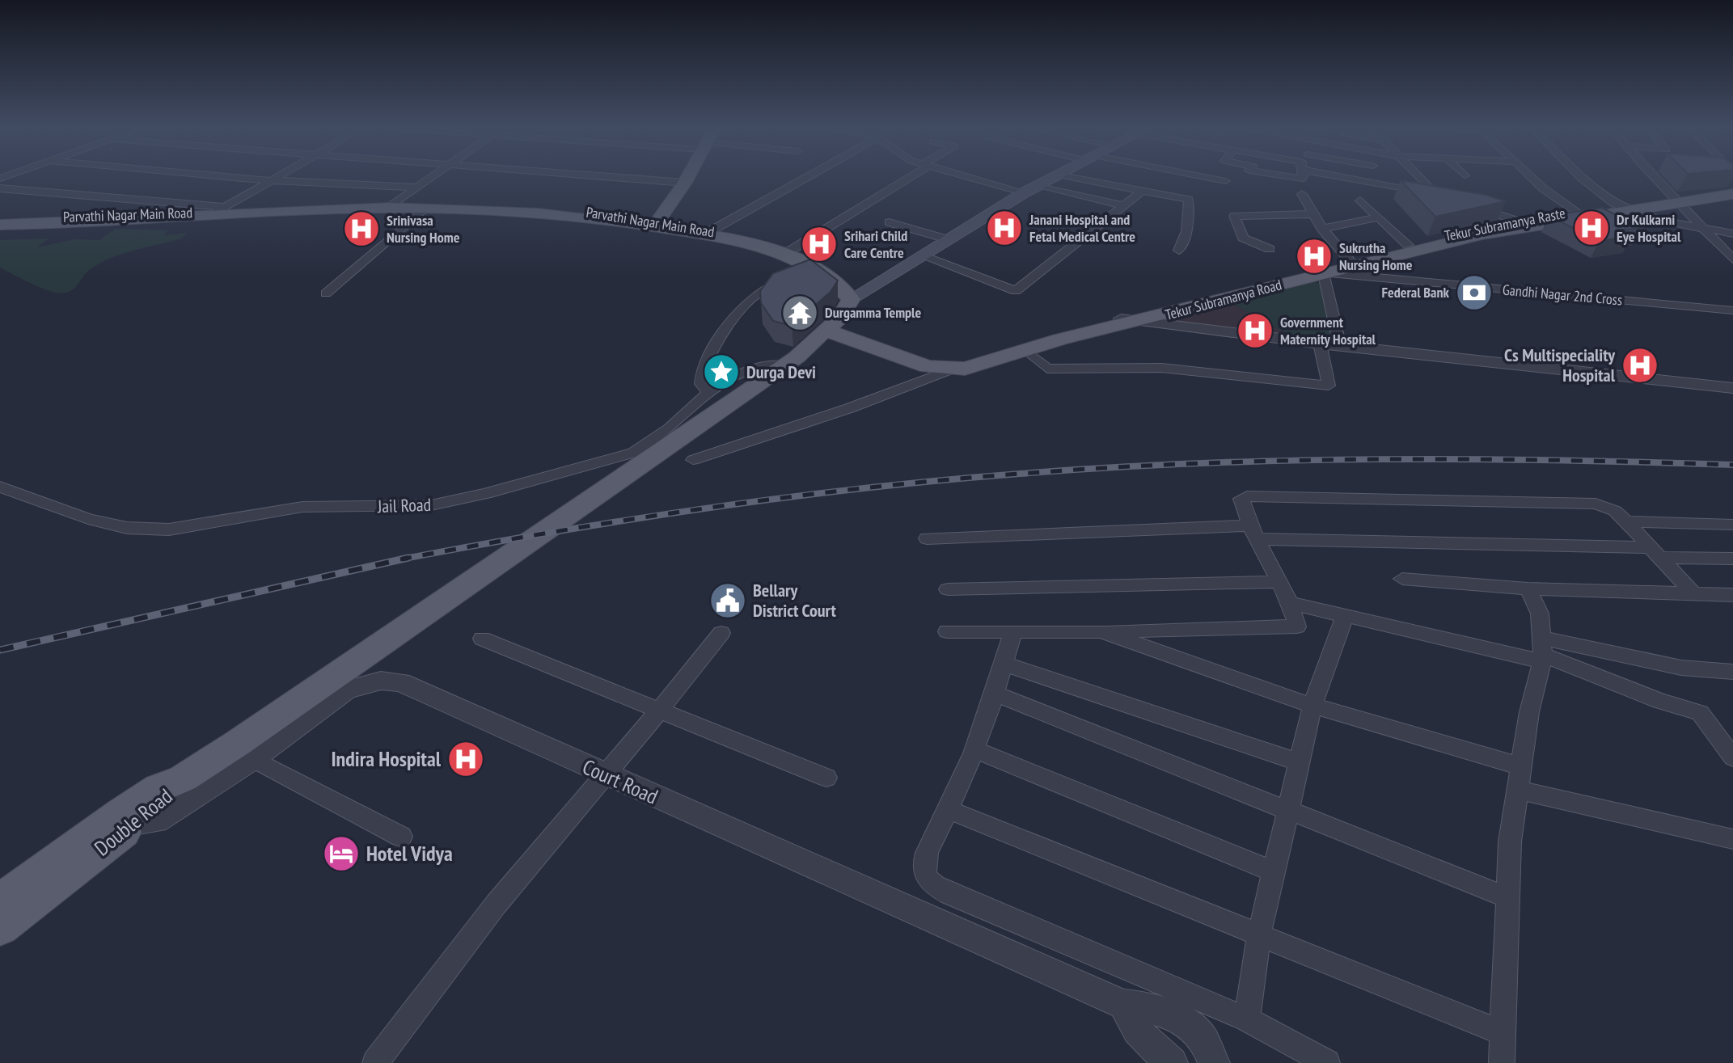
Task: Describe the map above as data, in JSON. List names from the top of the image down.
{
  "streets": {
    "main road": [
      "Parvathi Nagar Main Road",
      "Tekur Subramanya Raste",
      "Tekur Subramanya Road",
      "Double Road"
    ],
    "street": ["Gandhi Nagar 2nd Cross", "Jail Road", "Court Road"]
  },
  "crossings": [
    ["Tekur Subramanya Raste", "Tekur Subramanya Road"],
    ["Gandhi Nagar 2nd Cross", "Tekur Subramanya Road"],
    ["Tekur Subramanya Road", "Jail Road"],
    ["Court Road", "Double Road"]
  ],
  "places": {
    "hospital": [
      "Janani Hospital and Fetal Medical Centre",
      "Dr Kulkarni Eye Hospital",
      "Srinivasa Nursing Home",
      "Srihari Child Care Centre",
      "Sukrutha Nursing Home",
      "Government Maternity Hospital",
      "Cs Multispeciality Hospital",
      "Indira Hospital"
    ],
    "bank": ["Federal Bank"],
    "temple": ["Durgamma Temple"],
    "place": ["Durga Devi"],
    "public building": ["Bellary District Court"],
    "hotel": ["Hotel Vidya"]
  }
}
